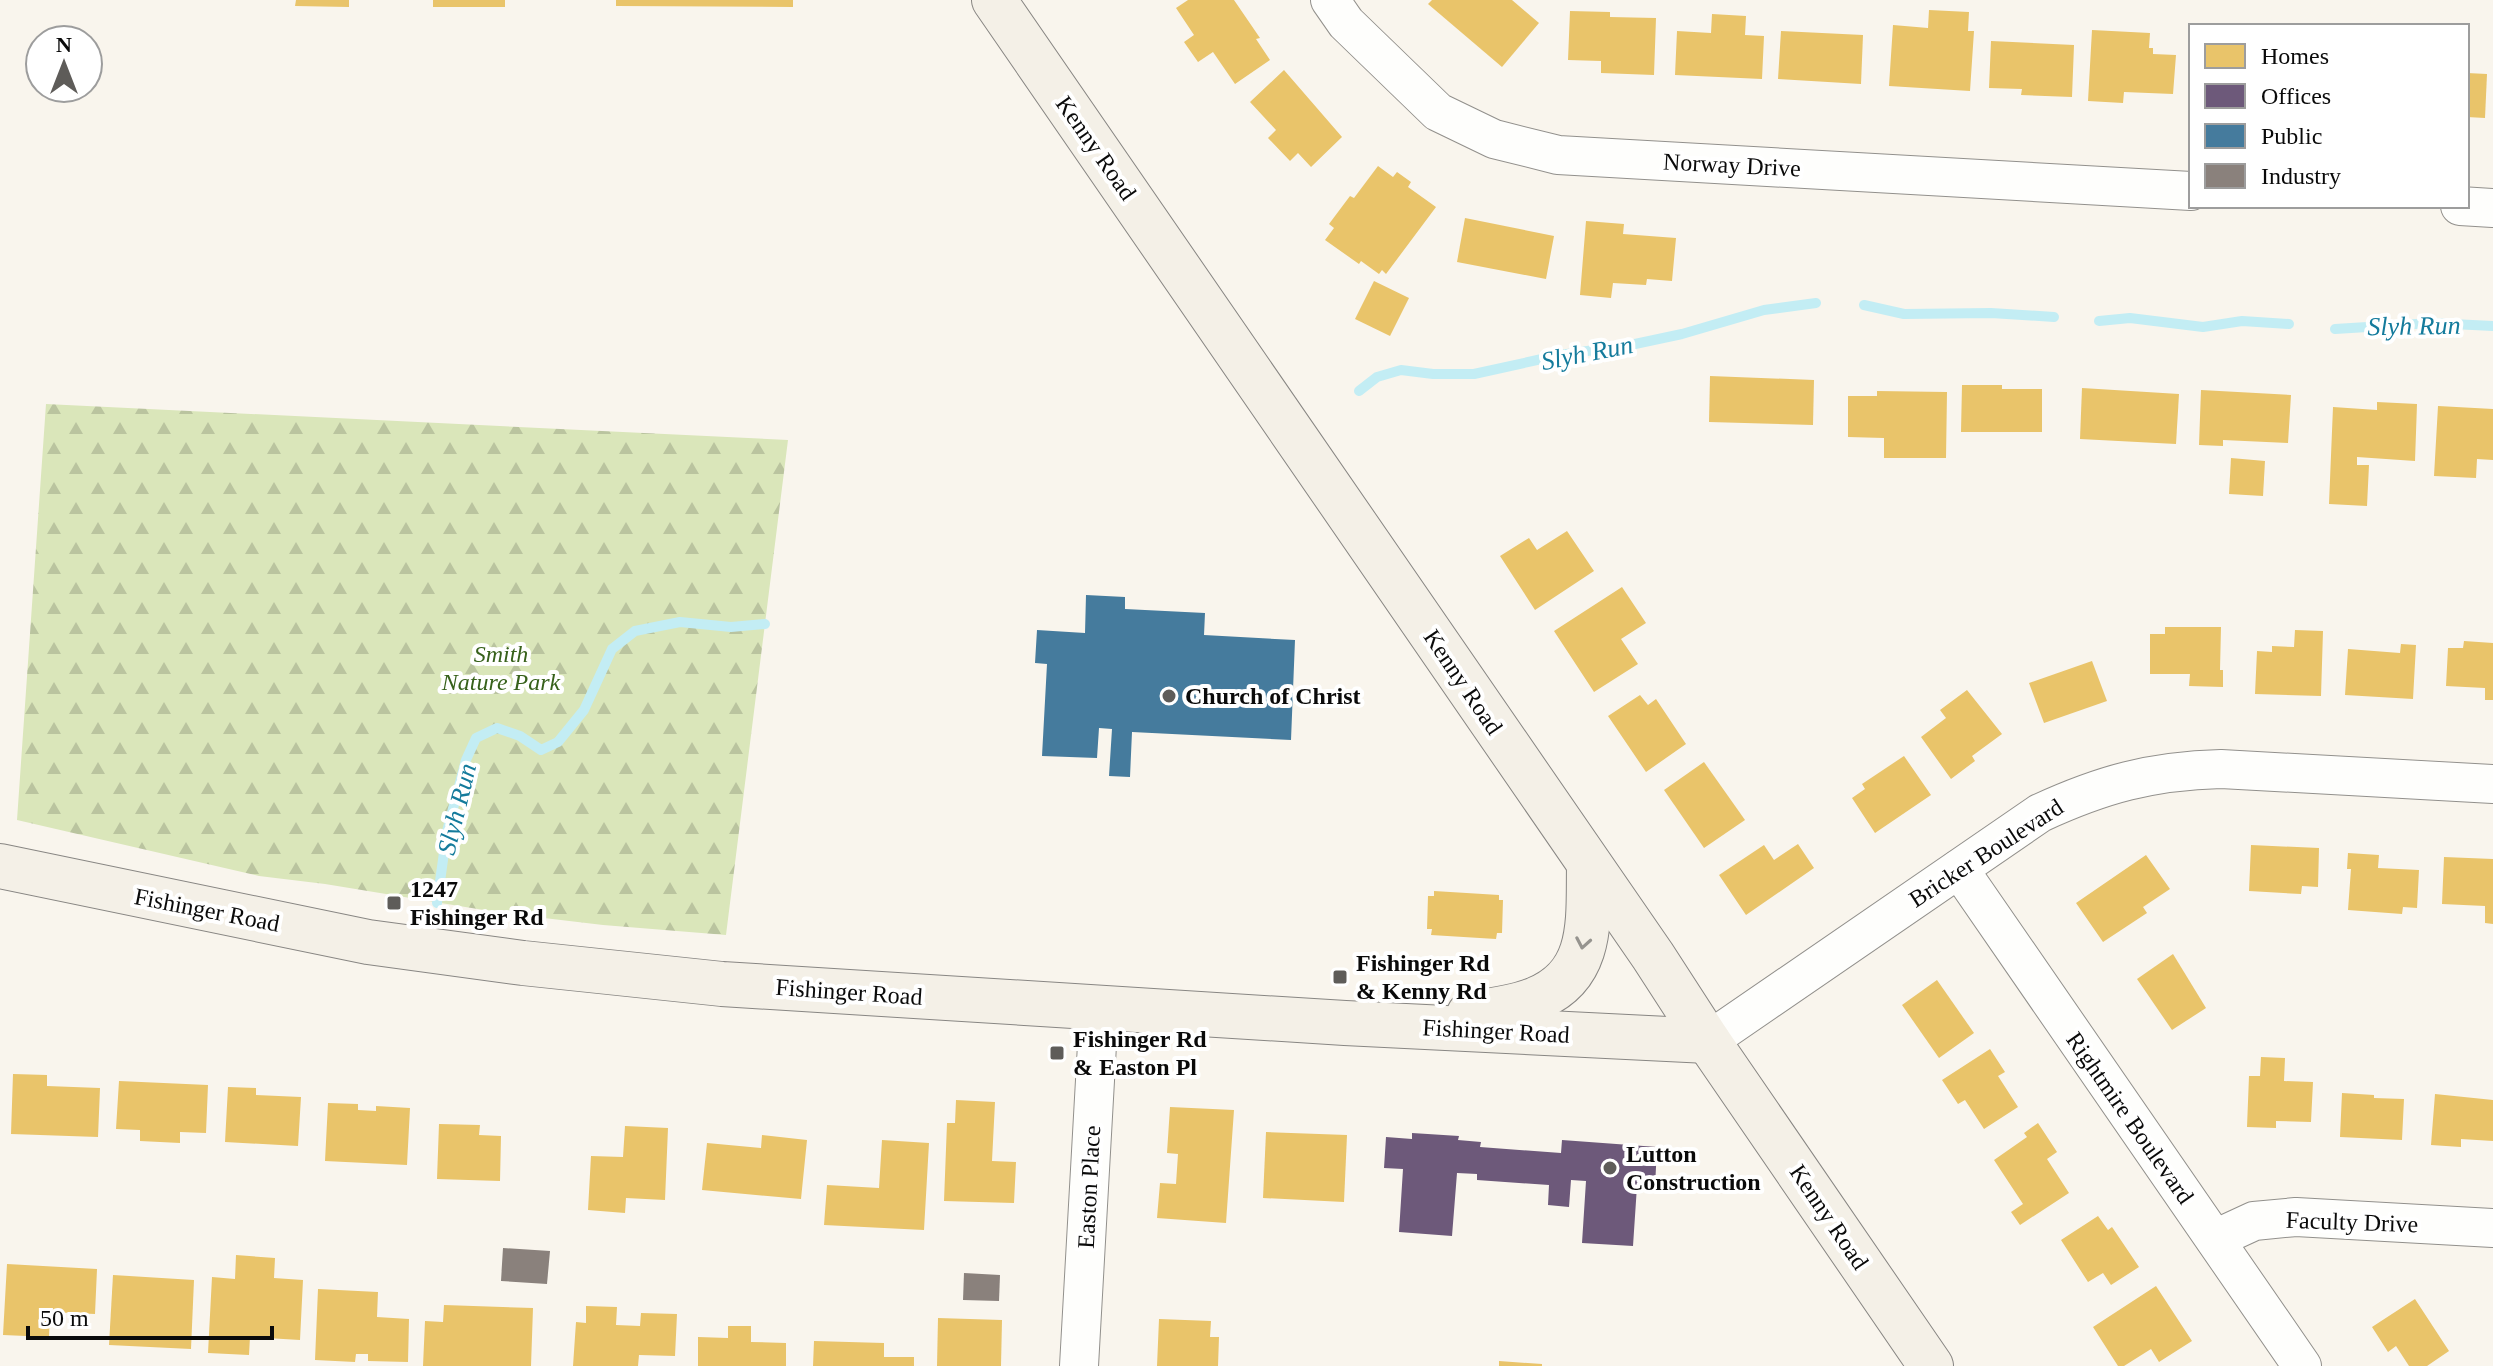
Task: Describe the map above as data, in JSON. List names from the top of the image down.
{
  "streets": {
    "main road": ["Kenny Road", "Fishinger Road"],
    "street": [
      "Norway Drive",
      "Bricker Boulevard",
      "Rightmire Boulevard",
      "Easton Place",
      "Faculty Drive"
    ]
  },
  "crossings": [
    ["Kenny Road", "Bricker Boulevard"],
    ["Kenny Road", "Fishinger Road"],
    ["Bricker Boulevard", "Fishinger Road"],
    ["Bricker Boulevard", "Rightmire Boulevard"],
    ["Fishinger Road", "Easton Place"],
    ["Rightmire Boulevard", "Faculty Drive"]
  ],
  "water": ["Slyh Run"],
  "parks": ["Smith Nature Park"],
  "places": {
    "other": ["Church of Christ", "Lutton Construction"],
    "transit": ["1247 Fishinger Rd", "Fishinger Rd & Kenny Rd", "Fishinger Rd & Easton Pl"]
  },
  "legend": [
    "Homes",
    "Offices",
    "Public",
    "Industry"
  ],
  "scale_bar": "50 m",
  "north": "top"
}
